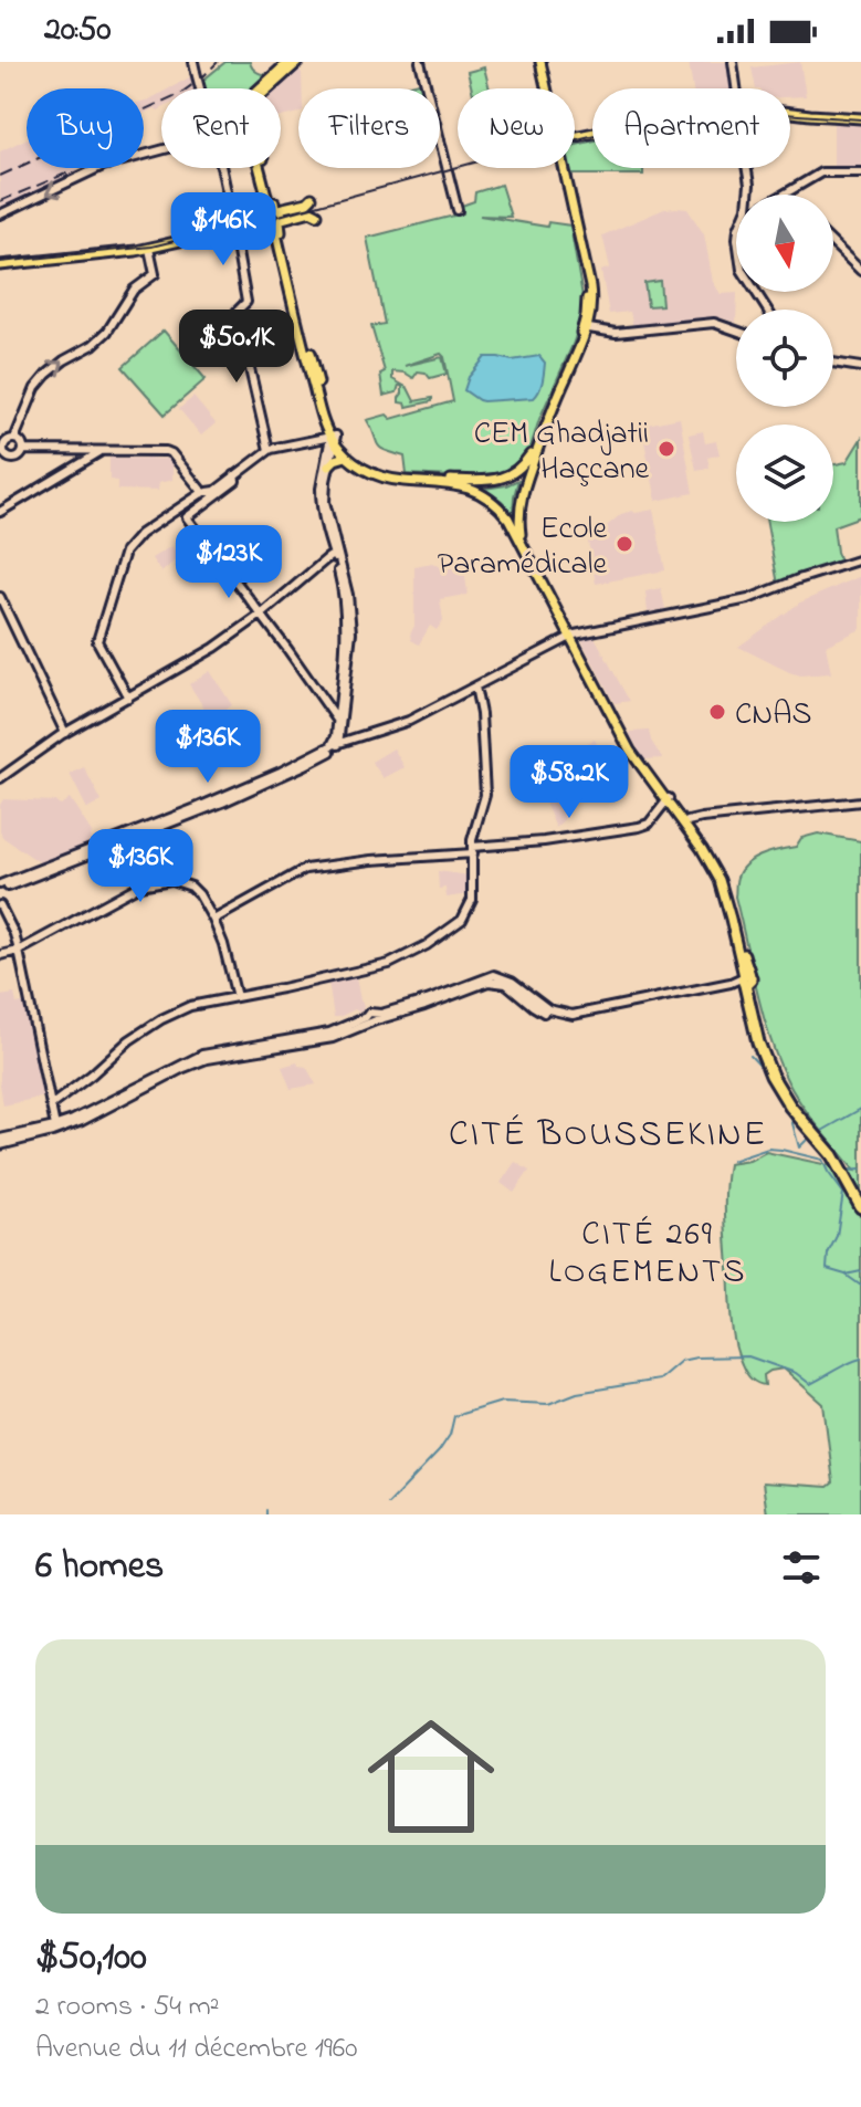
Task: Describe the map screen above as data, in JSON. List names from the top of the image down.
{
  "districts": ["CITÉ BOUSSEKINE", "CITÉ 269 LOGEMENTS"],
  "places": ["CEM Ghadjatii Haçcane", "Ecole Paramédicale", "CNAS"],
  "north": "bottom",
  "page": {
    "status": "20:50",
    "chip": [
      "Buy",
      "Rent",
      "Filters",
      "New",
      "Apartment"
    ],
    "price": [
      "$146K",
      "$50.1K",
      "$123K",
      "$136K",
      "$58.2K",
      "$136K"
    ],
    "heading": "6 homes",
    "list": [
      {
        "name": "$50,100",
        "note": "2 rooms · 54 m² · Avenue du 11 décembre 1960"
      }
    ]
  }
}
